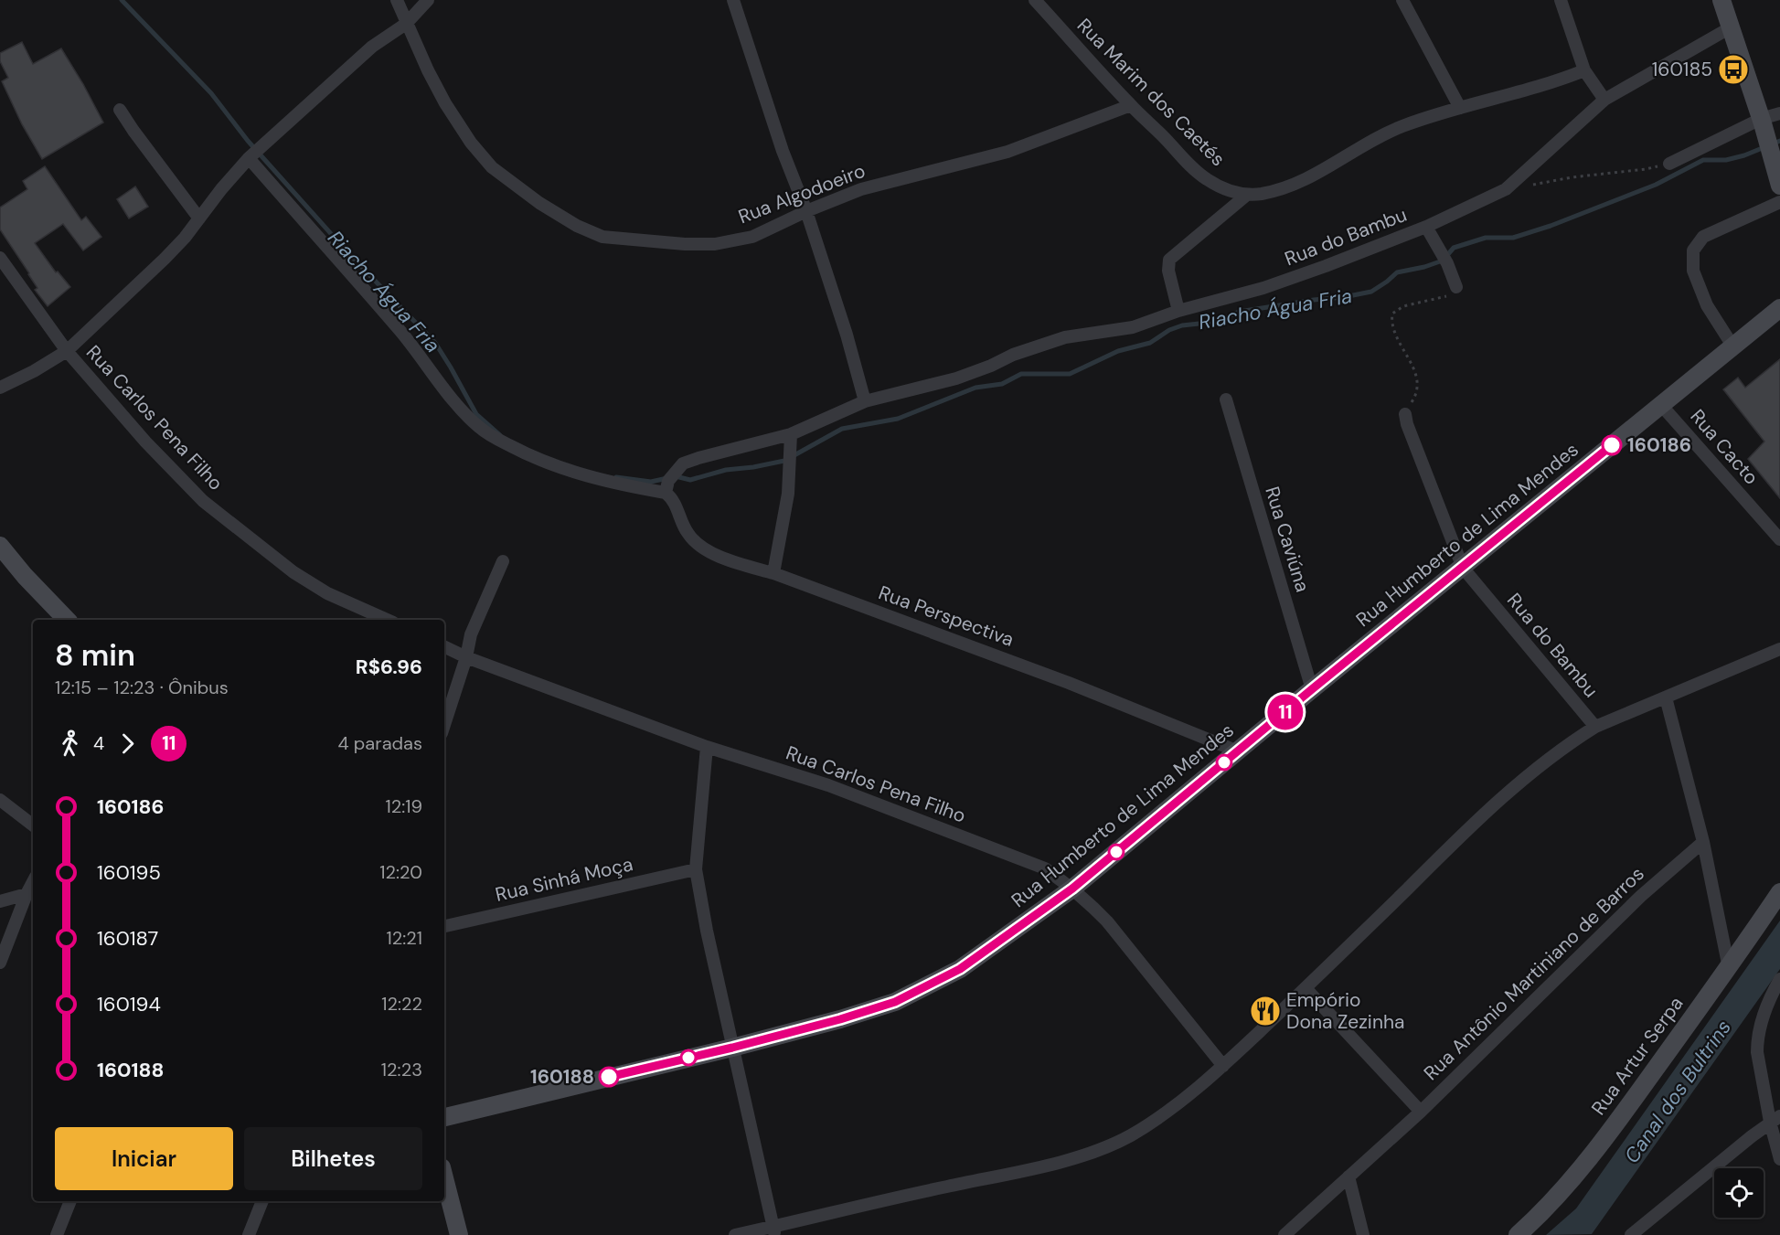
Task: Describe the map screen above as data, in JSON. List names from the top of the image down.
{
  "streets": {
    "street": [
      "Rua Marim dos Caetés",
      "Rua Algodoeiro",
      "Rua do Bambu",
      "Rua Carlos Pena Filho",
      "Rua Cacto",
      "Rua Humberto de Lima Mendes",
      "Rua Caviúna",
      "Rua Perspectiva",
      "Rua Sinhá Moça",
      "Rua Antônio Martiniano de Barros",
      "Rua Artur Serpa"
    ]
  },
  "crossings": [
    ["Rua Marim dos Caetés", "Rua Algodoeiro"],
    ["Rua do Bambu", "Rua Humberto de Lima Mendes"],
    ["Rua do Bambu", "Rua Perspectiva"],
    ["Rua Carlos Pena Filho", "Rua Humberto de Lima Mendes"],
    ["Rua Cacto", "Rua Humberto de Lima Mendes"],
    ["Rua Humberto de Lima Mendes", "Rua Caviúna"],
    ["Rua Humberto de Lima Mendes", "Rua Perspectiva"]
  ],
  "water": ["Riacho Água Fria", "Canal dos Bultrins"],
  "places": {
    "bus stop": ["160185"],
    "other": ["160186", "160188"],
    "restaurant": ["Empório Dona Zezinha"]
  },
  "lines": ["bus line 11"],
  "page": {
    "on_map": "11",
    "heading": ["8 min", "12:15 – 12:23 · Ônibus", "R$6.96"],
    "legs": ["4", "11", "4 paradas"],
    "list": [
      {
        "name": "160186",
        "value": "12:19"
      },
      {
        "name": "160195",
        "value": "12:20"
      },
      {
        "name": "160187",
        "value": "12:21"
      },
      {
        "name": "160194",
        "value": "12:22"
      },
      {
        "name": "160188",
        "value": "12:23"
      }
    ],
    "buttons": ["Iniciar", "Bilhetes"]
  }
}
